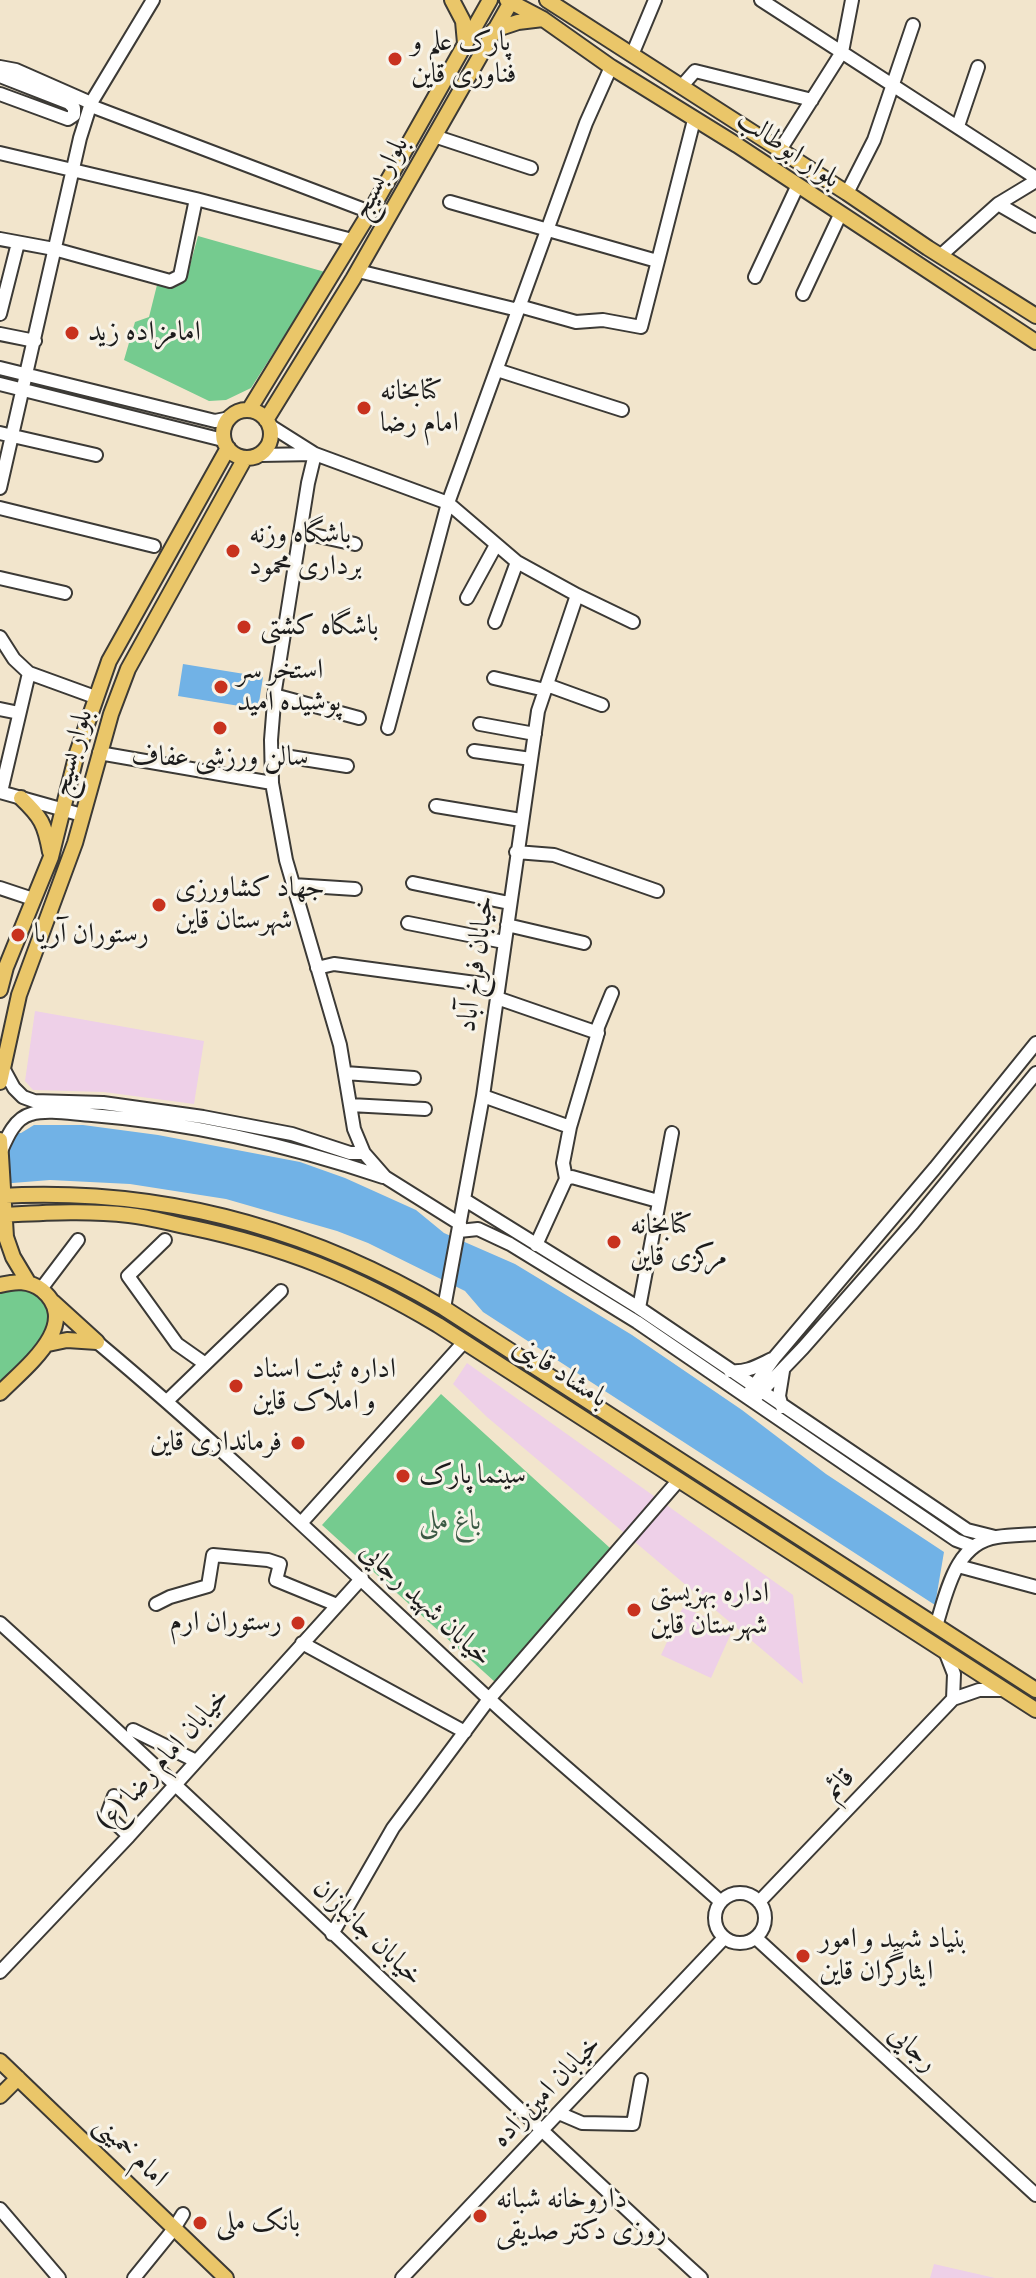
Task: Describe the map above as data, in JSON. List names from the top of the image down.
{
  "streets": {
    "main road": [
      "بلوار ابوطالب",
      "بلوار بسیج",
      "بامشاد قاینی",
      "امام خمینی"
    ],
    "street": [
      "خیابان فرخ آباد",
      "خیابان شهید رجایی",
      "خیابان امام رضا (ع)",
      "قائم",
      "خیابان جانبازان",
      "رجایی",
      "خیابان امین‌زاده"
    ]
  },
  "crossings": [
    ["بلوار ابوطالب", "بلوار بسیج"],
    ["خیابان فرخ آباد", "بامشاد قاینی"],
    ["خیابان شهید رجایی", "خیابان امام رضا (ع)"],
    ["خیابان شهید رجایی", "قائم"],
    ["خیابان شهید رجایی", "رجایی"],
    ["خیابان شهید رجایی", "خیابان امین‌زاده"],
    ["خیابان امام رضا (ع)", "خیابان جانبازان"],
    ["قائم", "رجایی"],
    ["قائم", "خیابان امین‌زاده"],
    ["خیابان جانبازان", "خیابان امین‌زاده"],
    ["رجایی", "خیابان امین‌زاده"]
  ],
  "parks": ["باغ ملی"],
  "places": [
    "پارک علم و فناوری قاین",
    "امامزاده زید",
    "کتابخانه امام رضا",
    "باشگاه وزنه برداری محمود",
    "باشگاه کشتی",
    "استخر سر پوشیده امید",
    "سالن ورزشی عفاف",
    "جهاد کشاورزی شهرستان قاین",
    "رستوران آریا",
    "کتابخانه مرکزی قاین",
    "اداره ثبت اسناد و املاک قاین",
    "فرمانداری قاین",
    "سینما پارک",
    "اداره بهزیستی شهرستان قاین",
    "رستوران ارم",
    "بنیاد شهید و امور ایثارگران قاین",
    "داروخانه شبانه روزی دکتر صدیقی",
    "بانک ملی"
  ]
}
